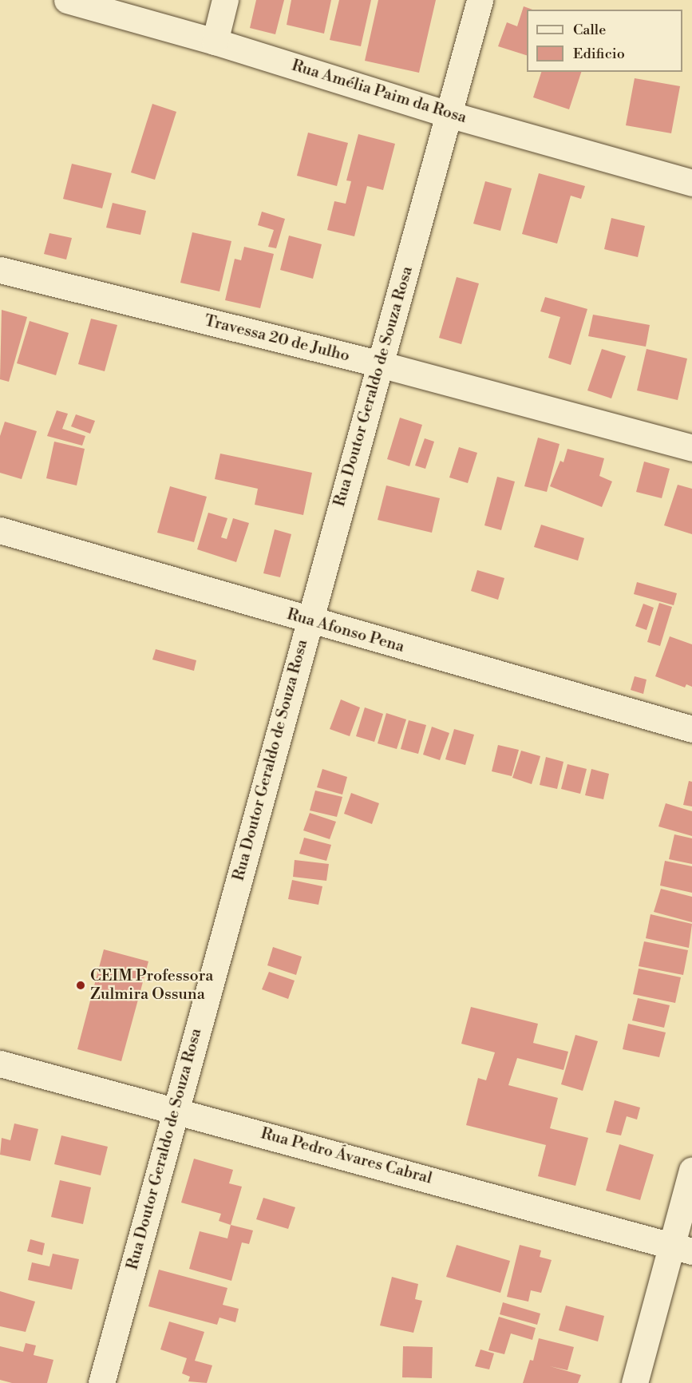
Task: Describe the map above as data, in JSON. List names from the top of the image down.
{
  "streets": {
    "street": [
      "Rua Amélia Paim da Rosa",
      "Travessa 20 de Julho",
      "Rua Doutor Geraldo de Souza Rosa",
      "Rua Afonso Pena",
      "Rua Pedro Ávares Cabral"
    ]
  },
  "crossings": [
    ["Rua Amélia Paim da Rosa", "Rua Doutor Geraldo de Souza Rosa"],
    ["Travessa 20 de Julho", "Rua Doutor Geraldo de Souza Rosa"],
    ["Rua Doutor Geraldo de Souza Rosa", "Rua Afonso Pena"],
    ["Rua Doutor Geraldo de Souza Rosa", "Rua Pedro Ávares Cabral"]
  ],
  "places": ["CEIM Professora Zulmira Ossuna"],
  "legend": ["Calle", "Edificio"]
}
